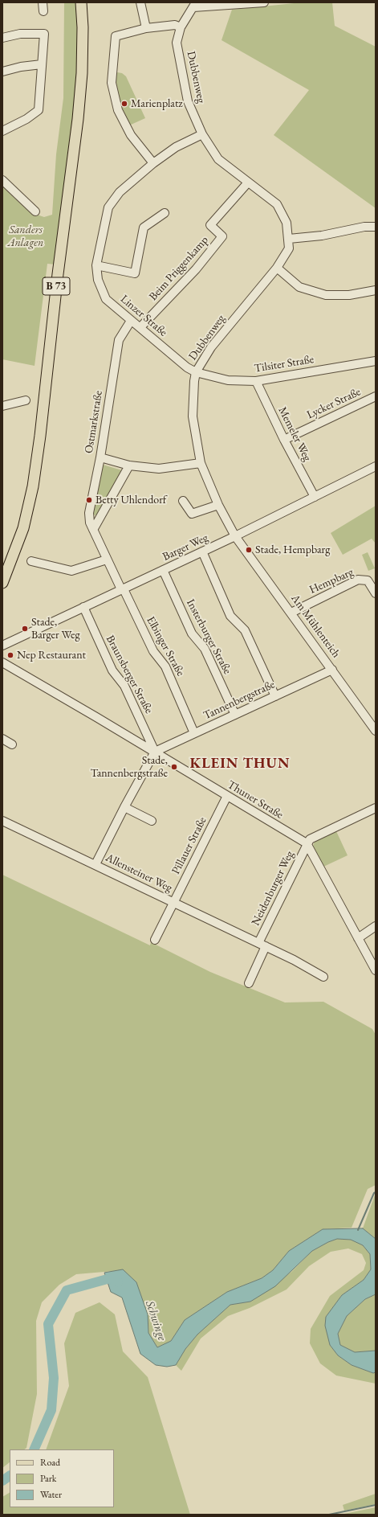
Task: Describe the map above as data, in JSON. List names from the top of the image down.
{
  "streets": {
    "main road": ["B 73"],
    "street": [
      "Dubbenweg",
      "Beim Priggenkamp",
      "Linzer Straße",
      "Tilsiter Straße",
      "Lycker Straße",
      "Ostmarkstraße",
      "Memeler Weg",
      "Barger Weg",
      "Hempbarg",
      "Am Mühlenteich",
      "Insterburger Straße",
      "Elbinger Straße",
      "Braunsberger Straße",
      "Tannenbergstraße",
      "Thuner Straße",
      "Pillauer Straße",
      "Allensteiner Weg",
      "Neidenburger Weg"
    ]
  },
  "crossings": [
    ["Dubbenweg", "Beim Priggenkamp"],
    ["Dubbenweg", "Linzer Straße"],
    ["Dubbenweg", "Tilsiter Straße"],
    ["Dubbenweg", "Barger Weg"],
    ["Dubbenweg", "Am Mühlenteich"],
    ["Beim Priggenkamp", "Linzer Straße"],
    ["Linzer Straße", "Tilsiter Straße"],
    ["Linzer Straße", "Ostmarkstraße"],
    ["Tilsiter Straße", "Memeler Weg"],
    ["Lycker Straße", "Memeler Weg"],
    ["Ostmarkstraße", "Barger Weg"],
    ["Ostmarkstraße", "Elbinger Straße"],
    ["Memeler Weg", "Barger Weg"],
    ["Barger Weg", "Am Mühlenteich"],
    ["Barger Weg", "Insterburger Straße"],
    ["Barger Weg", "Elbinger Straße"],
    ["Barger Weg", "Braunsberger Straße"],
    ["Hempbarg", "Am Mühlenteich"],
    ["Am Mühlenteich", "Tannenbergstraße"],
    ["Insterburger Straße", "Tannenbergstraße"],
    ["Elbinger Straße", "Tannenbergstraße"],
    ["Braunsberger Straße", "Tannenbergstraße"],
    ["Braunsberger Straße", "Thuner Straße"],
    ["Tannenbergstraße", "Thuner Straße"],
    ["Thuner Straße", "Pillauer Straße"],
    ["Thuner Straße", "Neidenburger Weg"],
    ["Pillauer Straße", "Allensteiner Weg"],
    ["Allensteiner Weg", "Neidenburger Weg"]
  ],
  "districts": ["KLEIN THUN"],
  "water": ["Schwinge"],
  "parks": ["Sanders Anlagen"],
  "places": [
    "Marienplatz",
    "Betty Uhlendorf",
    "Stade, Hempbarg",
    "Stade, Barger Weg",
    "Nep Restaurant",
    "Stade, Tannenbergstraße"
  ],
  "legend": ["Road", "Park", "Water"]
}
